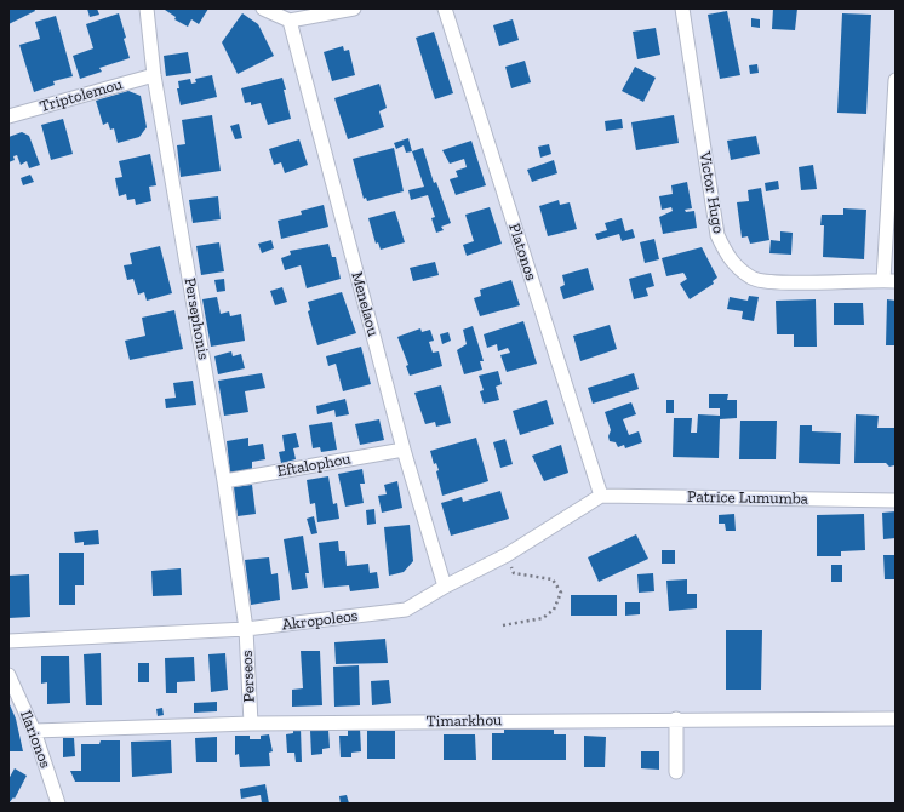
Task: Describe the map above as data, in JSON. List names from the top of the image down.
{
  "streets": {
    "street": [
      "Triptolemou",
      "Victor Hugo",
      "Platonos",
      "Menelaou",
      "Persephonis",
      "Eftalophou",
      "Patrice Lumumba",
      "Akropoleos",
      "Perseos",
      "Timarkhou",
      "Ilarionos"
    ]
  },
  "crossings": [
    ["Triptolemou", "Persephonis"],
    ["Platonos", "Patrice Lumumba"],
    ["Platonos", "Akropoleos"],
    ["Menelaou", "Eftalophou"],
    ["Menelaou", "Akropoleos"],
    ["Persephonis", "Eftalophou"],
    ["Persephonis", "Akropoleos"],
    ["Persephonis", "Perseos"],
    ["Patrice Lumumba", "Akropoleos"],
    ["Akropoleos", "Perseos"],
    ["Perseos", "Timarkhou"],
    ["Timarkhou", "Ilarionos"]
  ]
}
